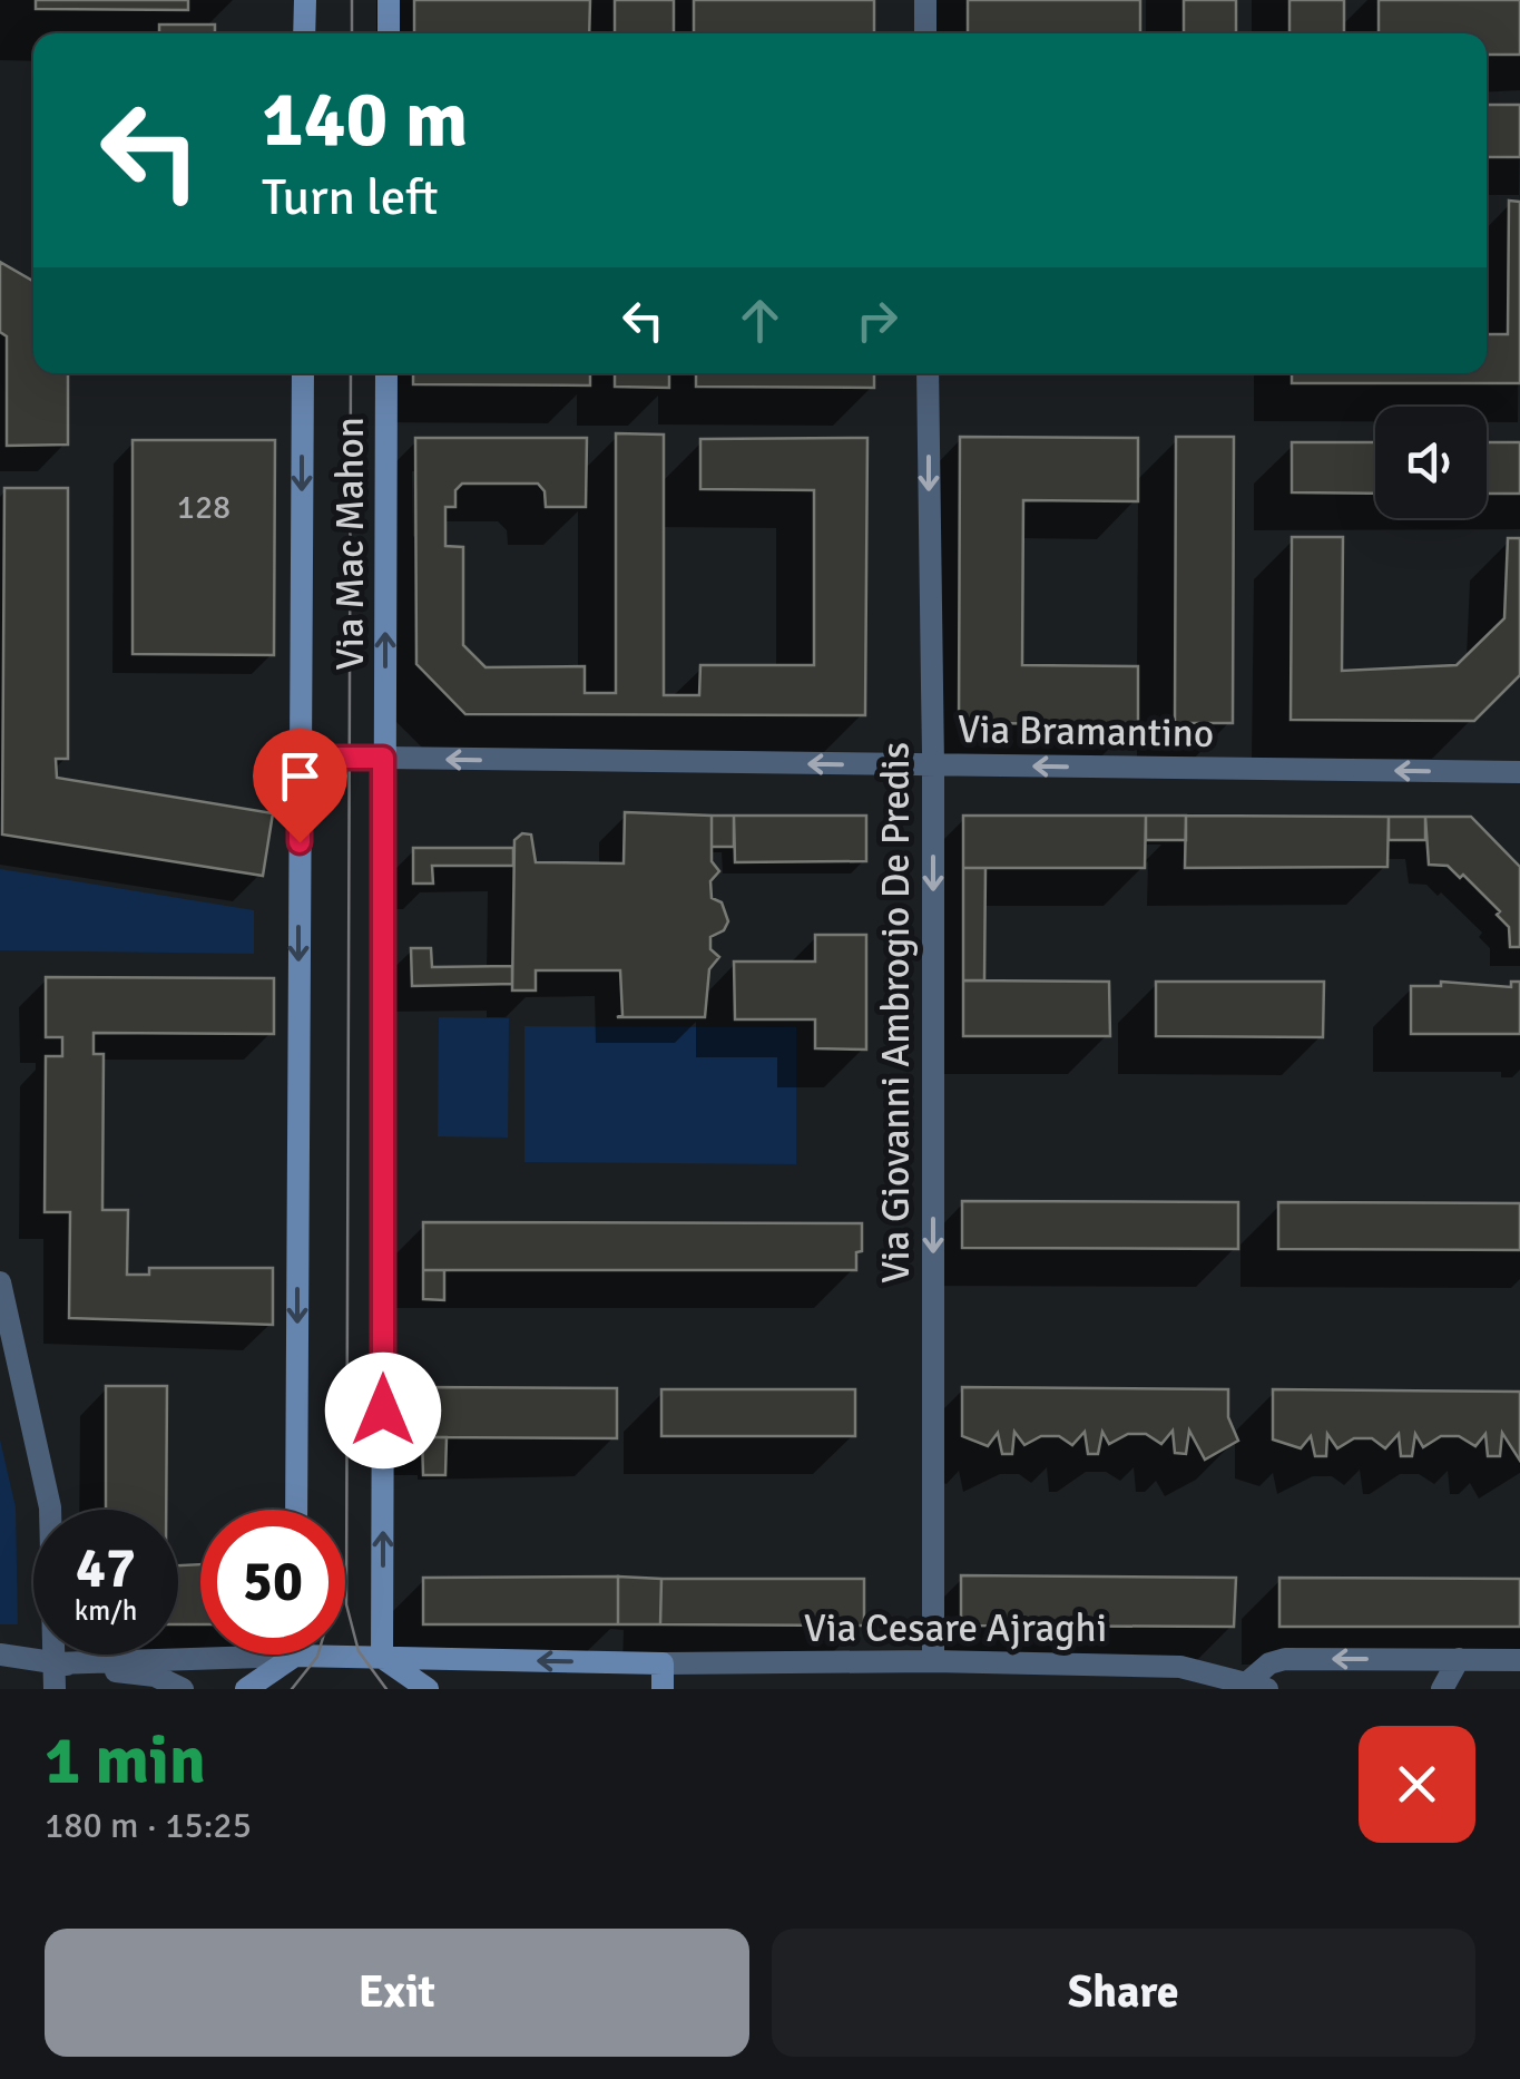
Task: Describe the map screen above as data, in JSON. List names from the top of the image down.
{
  "streets": {
    "main road": ["Via Mac Mahon"],
    "street": ["Via Bramantino", "Via Giovanni Ambrogio De Predis", "Via Cesare Ajraghi"]
  },
  "crossings": [
    ["Via Mac Mahon", "Via Bramantino"],
    ["Via Bramantino", "Via Giovanni Ambrogio De Predis"],
    ["Via Giovanni Ambrogio De Predis", "Via Cesare Ajraghi"]
  ],
  "one_way": ["Via Bramantino", "Via Giovanni Ambrogio De Predis"],
  "house_numbers": ["128"],
  "page": {
    "turn": ["140 m", "Turn left"],
    "speed": "47 km/h",
    "limit": "50",
    "heading": ["1 min", "180 m · 15:25"],
    "buttons": ["Exit", "Share"]
  }
}
